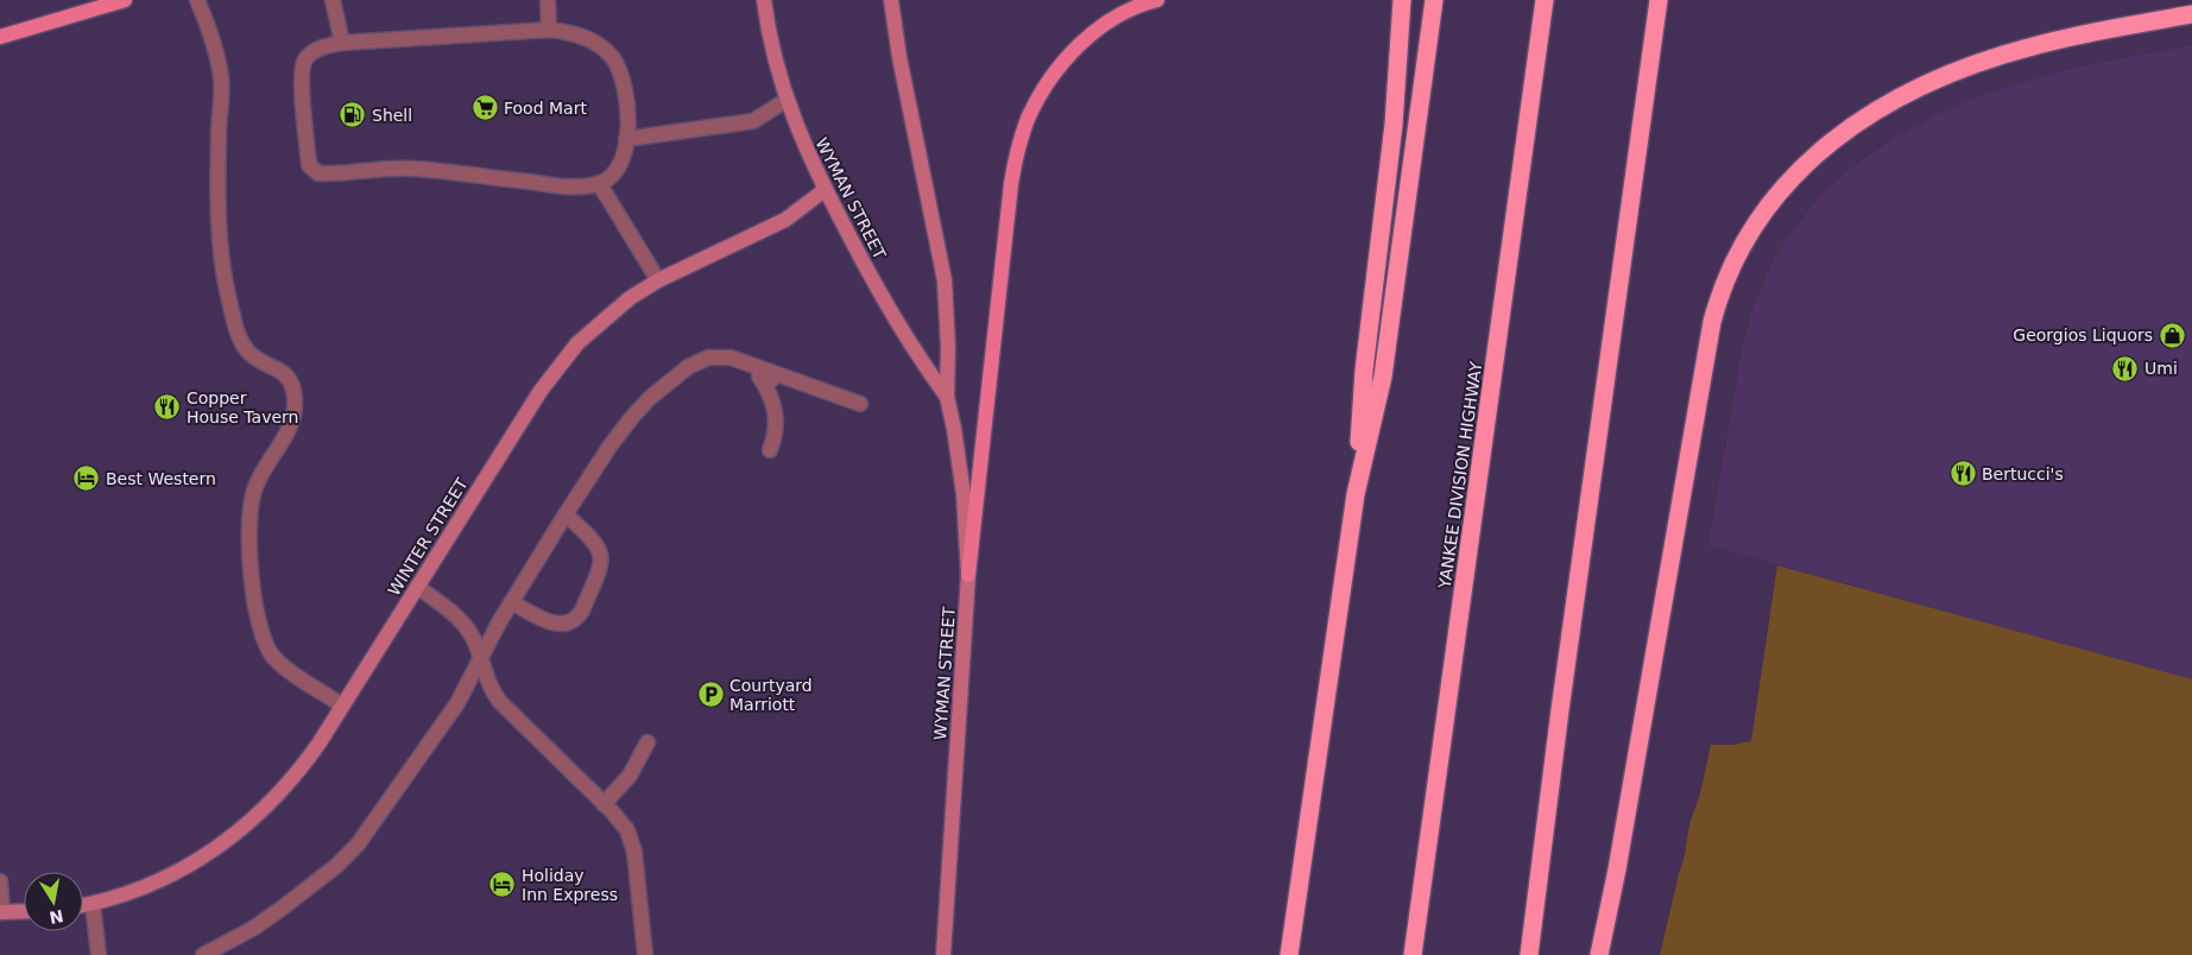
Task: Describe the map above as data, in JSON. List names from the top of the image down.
{
  "streets": {
    "highway": ["YANKEE DIVISION HIGHWAY"],
    "main road": ["WYMAN STREET", "WINTER STREET"]
  },
  "crossings": [
    ["WYMAN STREET", "WINTER STREET"]
  ],
  "places": {
    "supermarket": ["Food Mart"],
    "fuel station": ["Shell"],
    "shop": ["Georgios Liquors"],
    "restaurant": ["Umi", "Copper House Tavern", "Bertucci's"],
    "hotel": ["Best Western", "Holiday Inn Express"],
    "parking": ["Courtyard Marriott"]
  },
  "north": "bottom"
}
